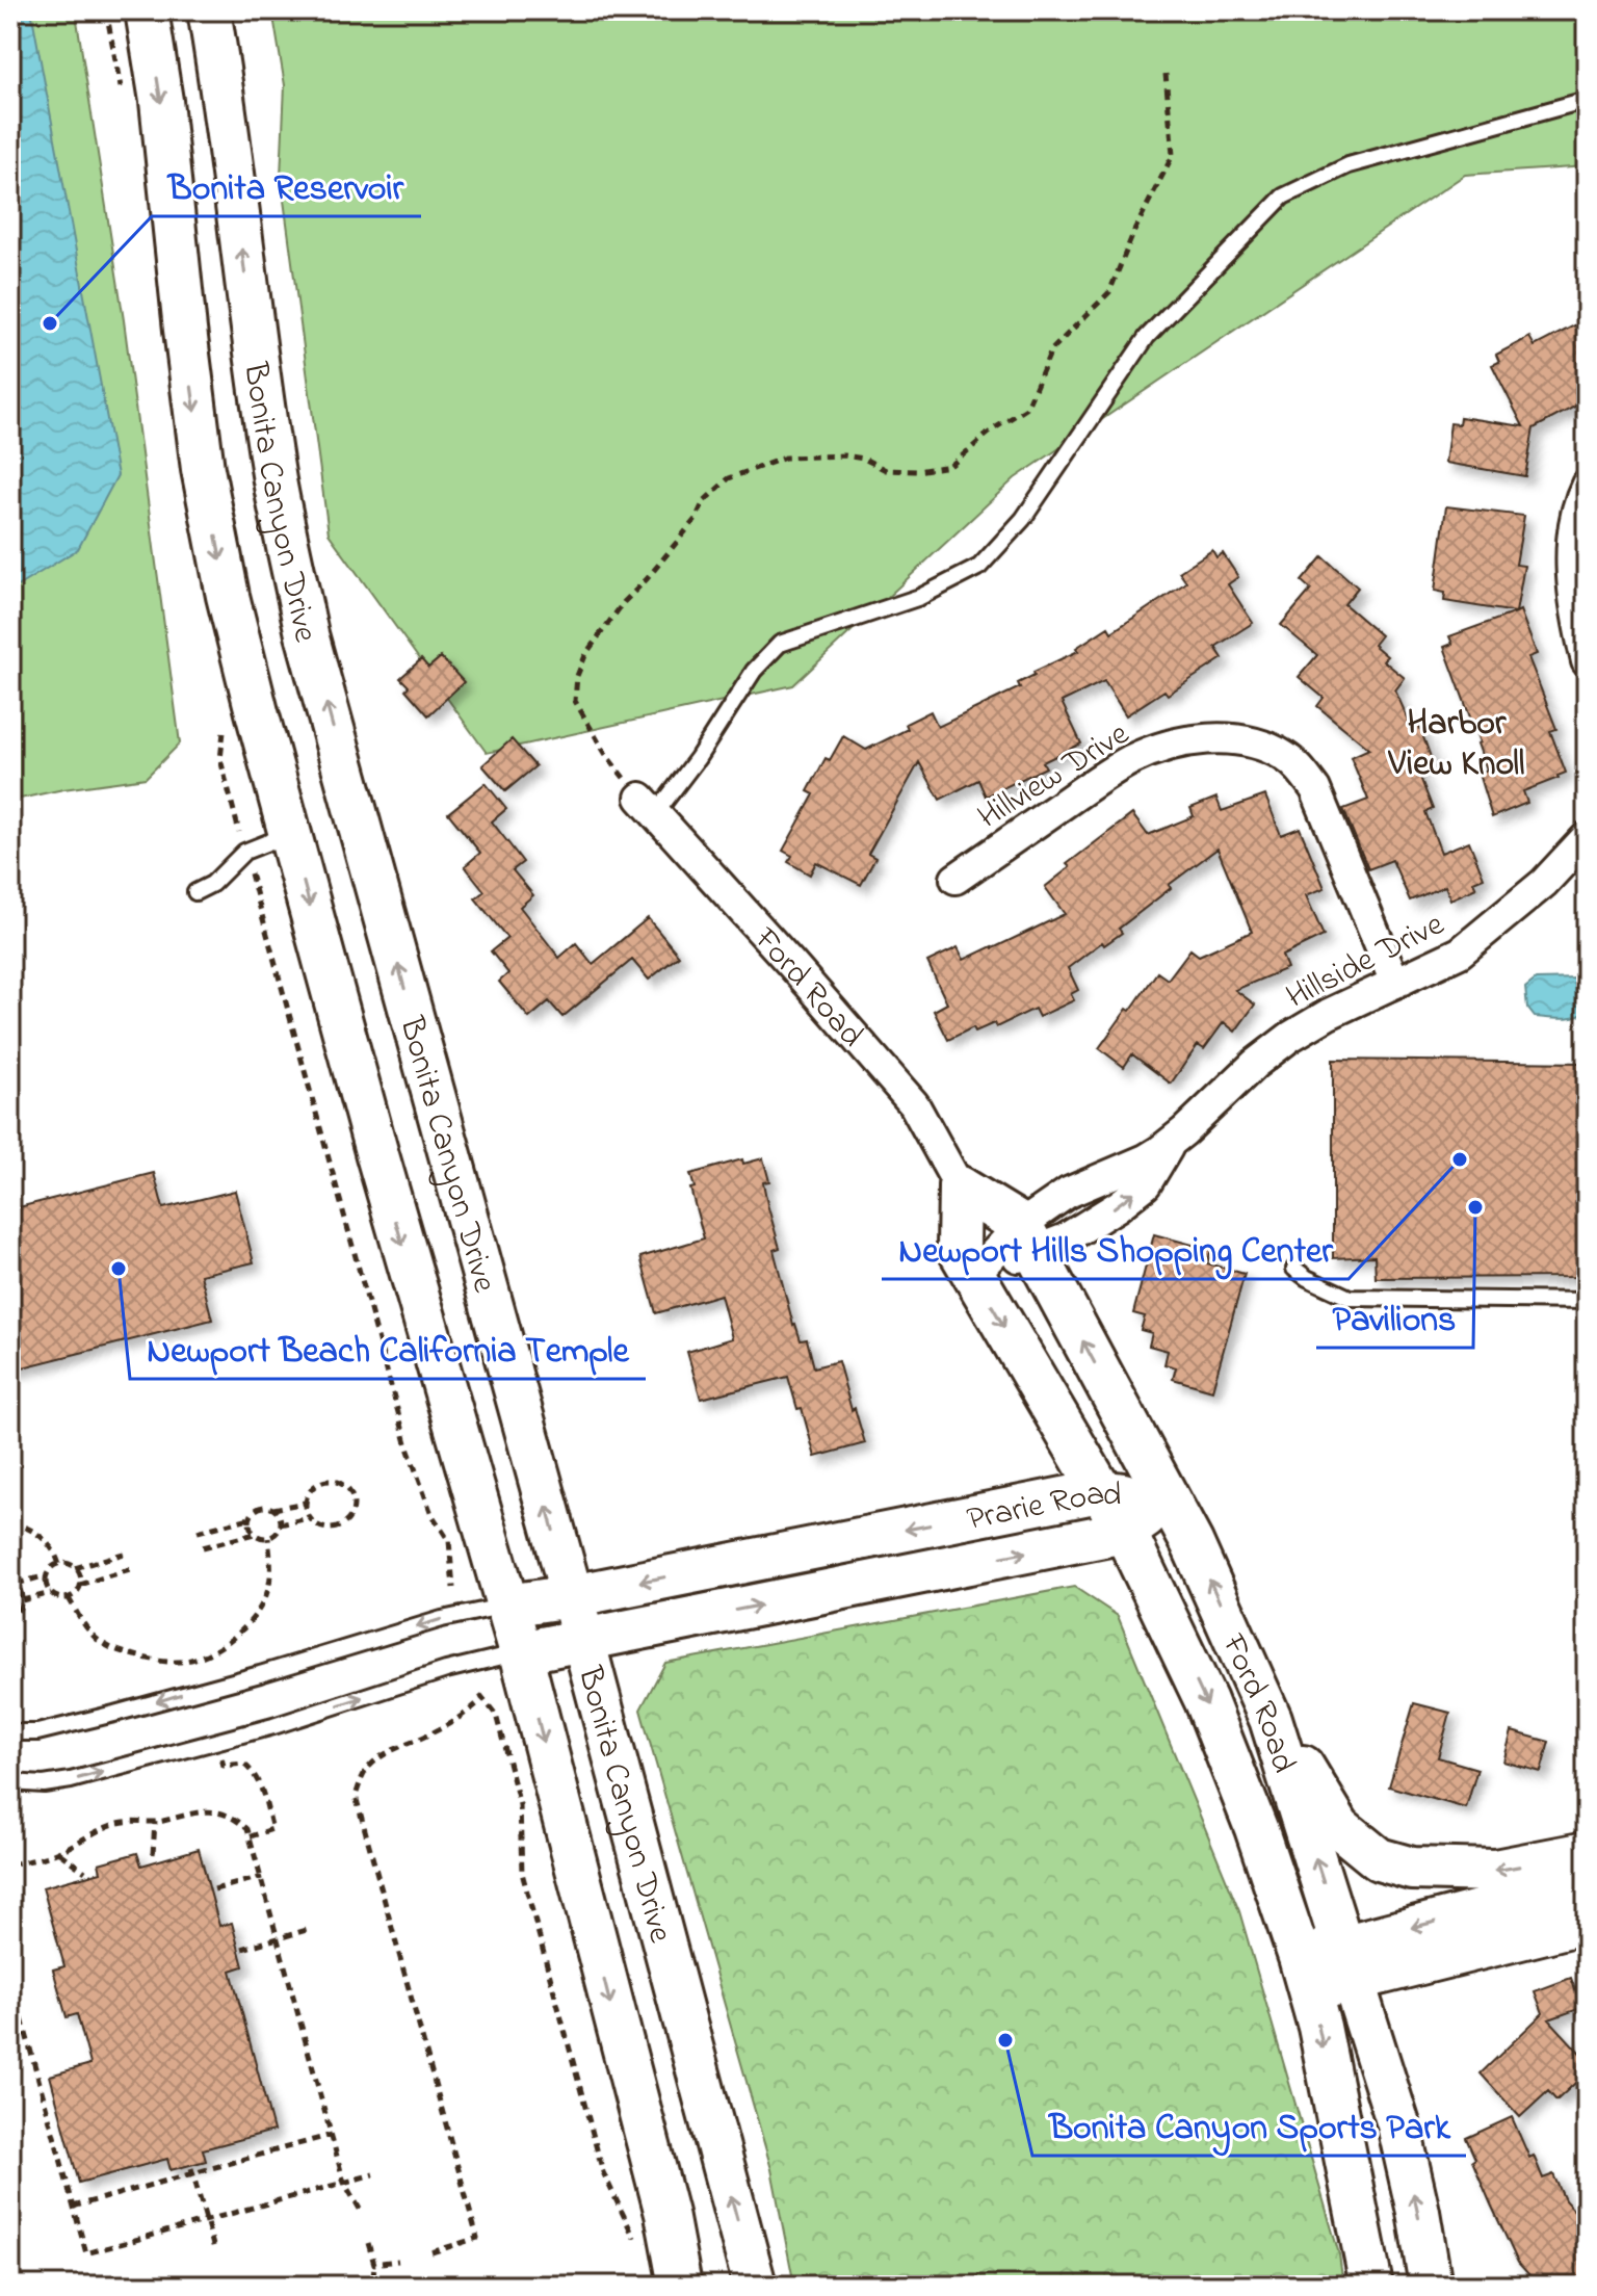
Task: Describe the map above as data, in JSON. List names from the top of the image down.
{
  "streets": {
    "main road": ["Bonita Canyon Drive", "Ford Road", "Prarie Road"],
    "street": ["Hillview Drive", "Hillside Drive"]
  },
  "crossings": [
    ["Bonita Canyon Drive", "Prarie Road"],
    ["Hillview Drive", "Hillside Drive"],
    ["Hillside Drive", "Ford Road"],
    ["Ford Road", "Prarie Road"]
  ],
  "districts": ["Harbor View Knoll"],
  "places": [
    "Bonita Reservoir",
    "Newport Hills Shopping Center",
    "Pavilions",
    "Newport Beach California Temple",
    "Bonita Canyon Sports Park"
  ]
}
